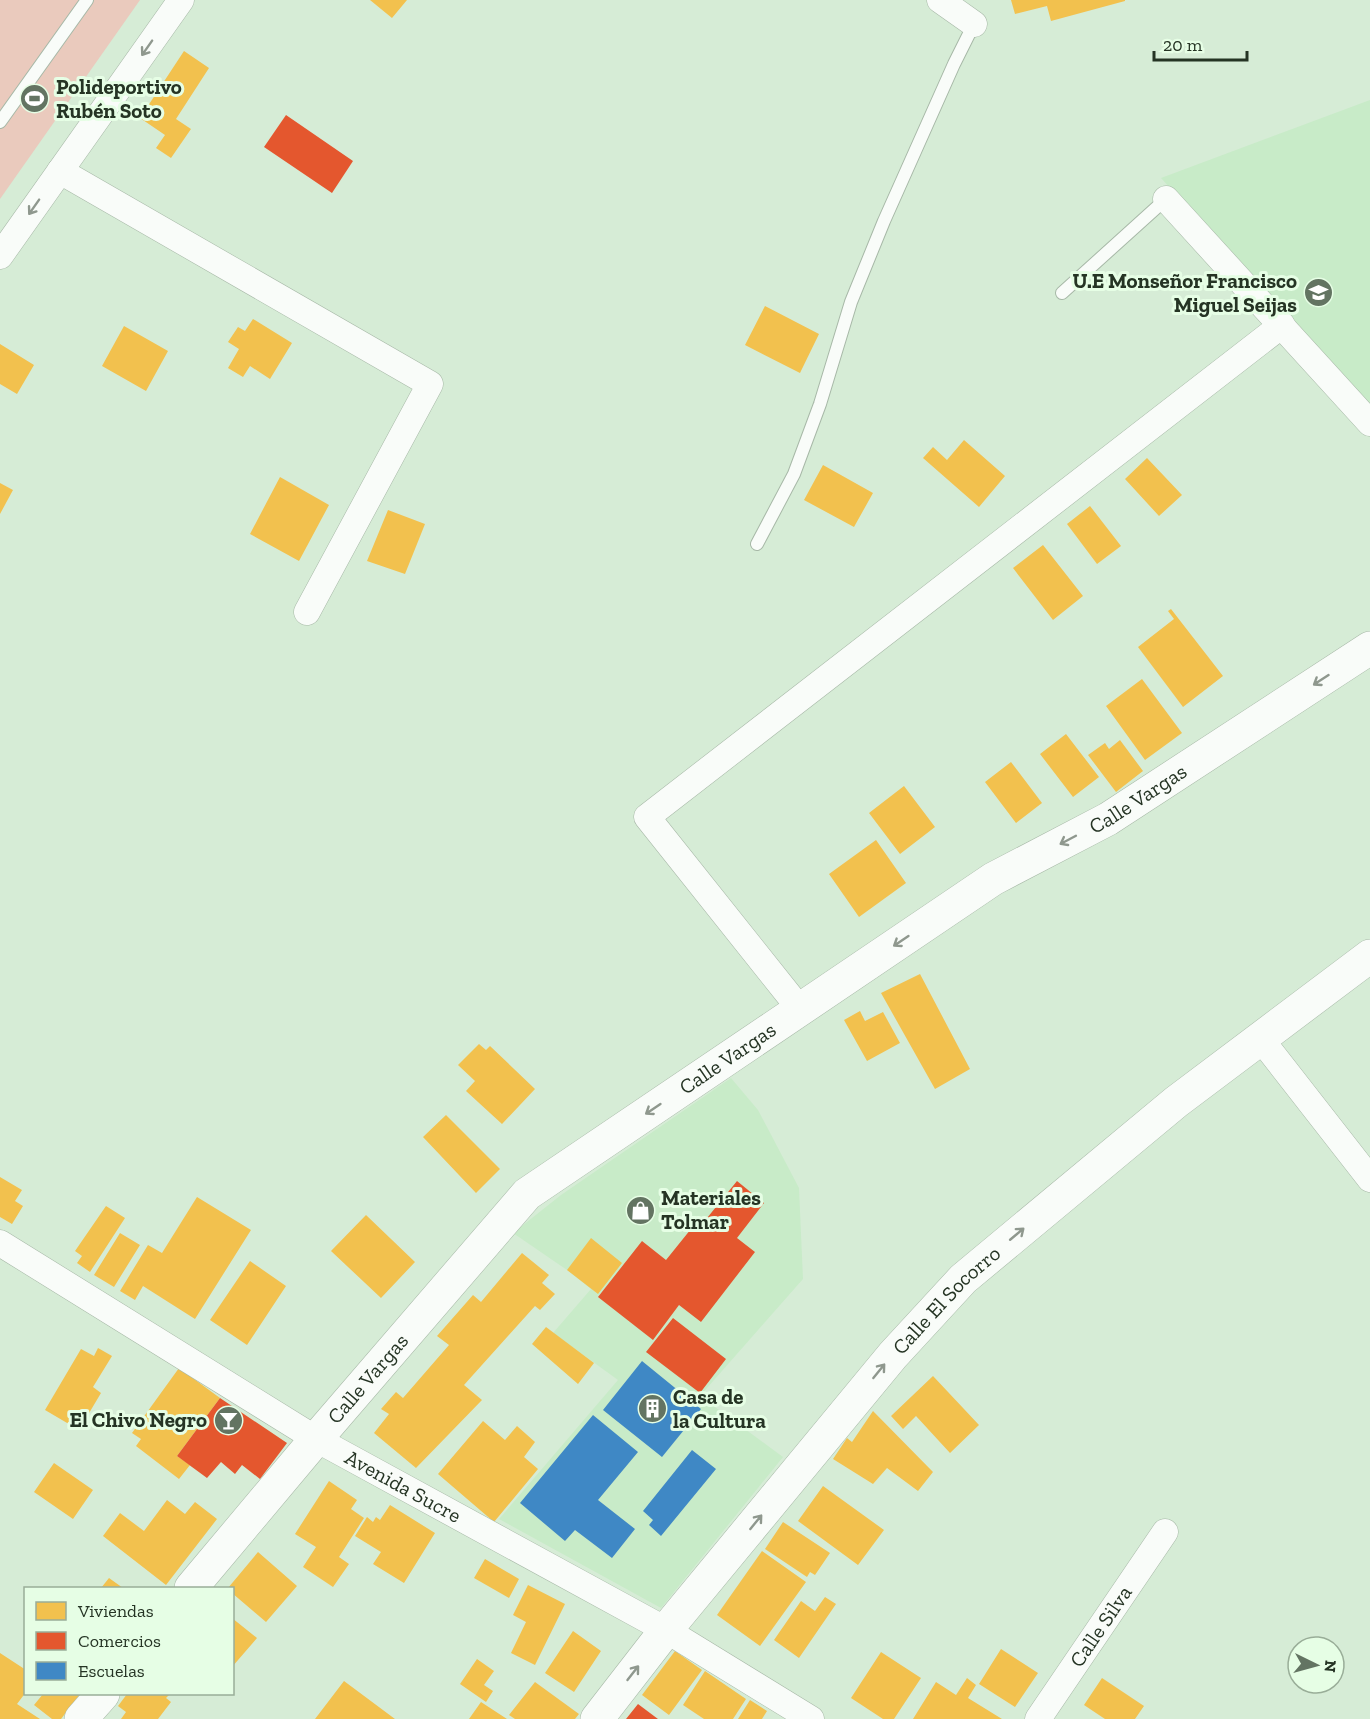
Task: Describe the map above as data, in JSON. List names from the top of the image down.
{
  "streets": {
    "street": [
      "Calle Vargas",
      "Calle El Socorro",
      "Avenida Sucre",
      "Calle Silva"
    ]
  },
  "crossings": [
    ["Calle Vargas", "Avenida Sucre"],
    ["Calle El Socorro", "Avenida Sucre"]
  ],
  "one_way": ["Calle Vargas", "Calle El Socorro"],
  "places": {
    "sports": ["Polideportivo Rubén Soto"],
    "school or university": ["U.E Monseñor Francisco Miguel Seijas"],
    "shop": ["Materiales Tolmar"],
    "building": ["Casa de la Cultura"],
    "bar": ["El Chivo Negro"]
  },
  "legend": ["Viviendas", "Comercios", "Escuelas"],
  "scale_bar": "20 m",
  "north": "right"
}
